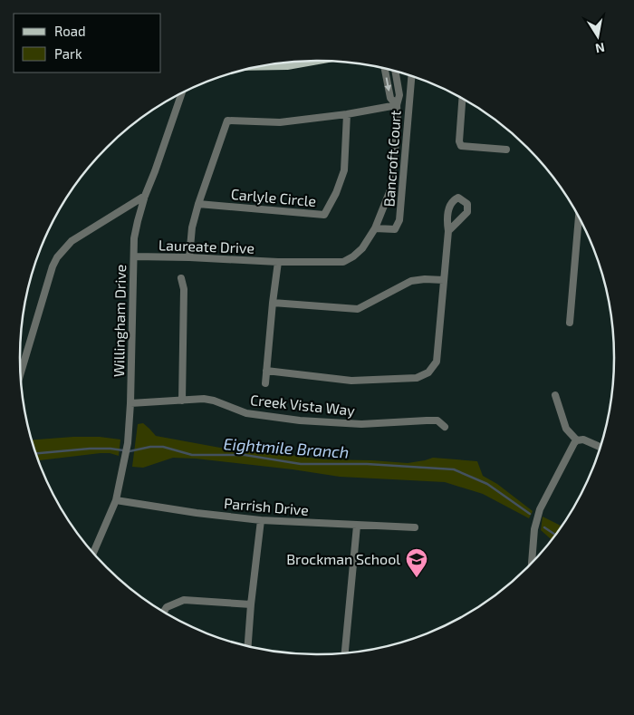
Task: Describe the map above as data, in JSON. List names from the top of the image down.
{
  "streets": {
    "street": [
      "Bancroft Court",
      "Carlyle Circle",
      "Laureate Drive",
      "Willingham Drive",
      "Creek Vista Way",
      "Parrish Drive"
    ]
  },
  "crossings": [
    ["Bancroft Court", "Laureate Drive"],
    ["Laureate Drive", "Willingham Drive"],
    ["Willingham Drive", "Creek Vista Way"],
    ["Willingham Drive", "Parrish Drive"]
  ],
  "water": ["Eightmile Branch"],
  "places": {
    "school or university": ["Brockman School"]
  },
  "legend": ["Road", "Park"],
  "north": "bottom"
}
